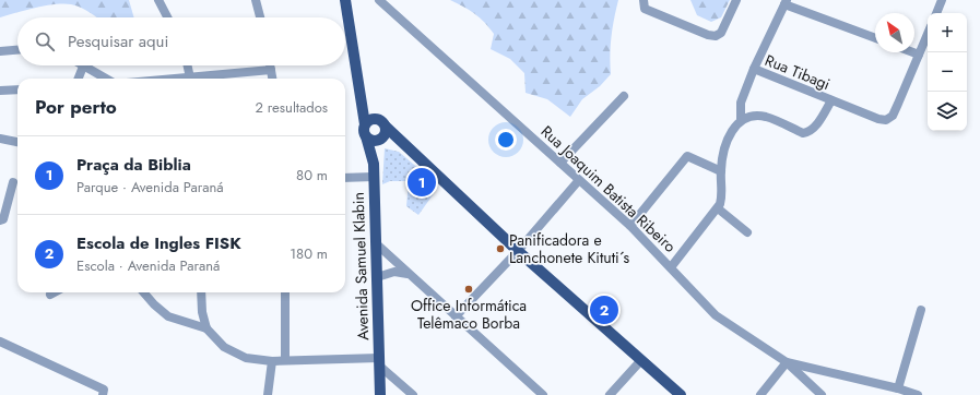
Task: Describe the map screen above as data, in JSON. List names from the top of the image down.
{
  "streets": {
    "main road": ["Avenida Samuel Klabin"],
    "street": ["Rua Tibagi", "Rua Joaquim Batista Ribeiro"]
  },
  "places": ["Panificadora e Lanchonete Kituti´s", "Office Informática Telêmaco Borba"],
  "north": "top left",
  "page": {
    "map_buttons": ["+", "−"],
    "search": "Pesquisar aqui",
    "heading": ["Por perto", "2 resultados"],
    "list": [
      {
        "mark": "1",
        "name": "Praça da Biblia",
        "note": "Parque · Avenida Paraná",
        "value": "80 m"
      },
      {
        "mark": "2",
        "name": "Escola de Ingles FISK",
        "note": "Escola · Avenida Paraná",
        "value": "180 m"
      }
    ],
    "pins": ["1", "2"]
  }
}
